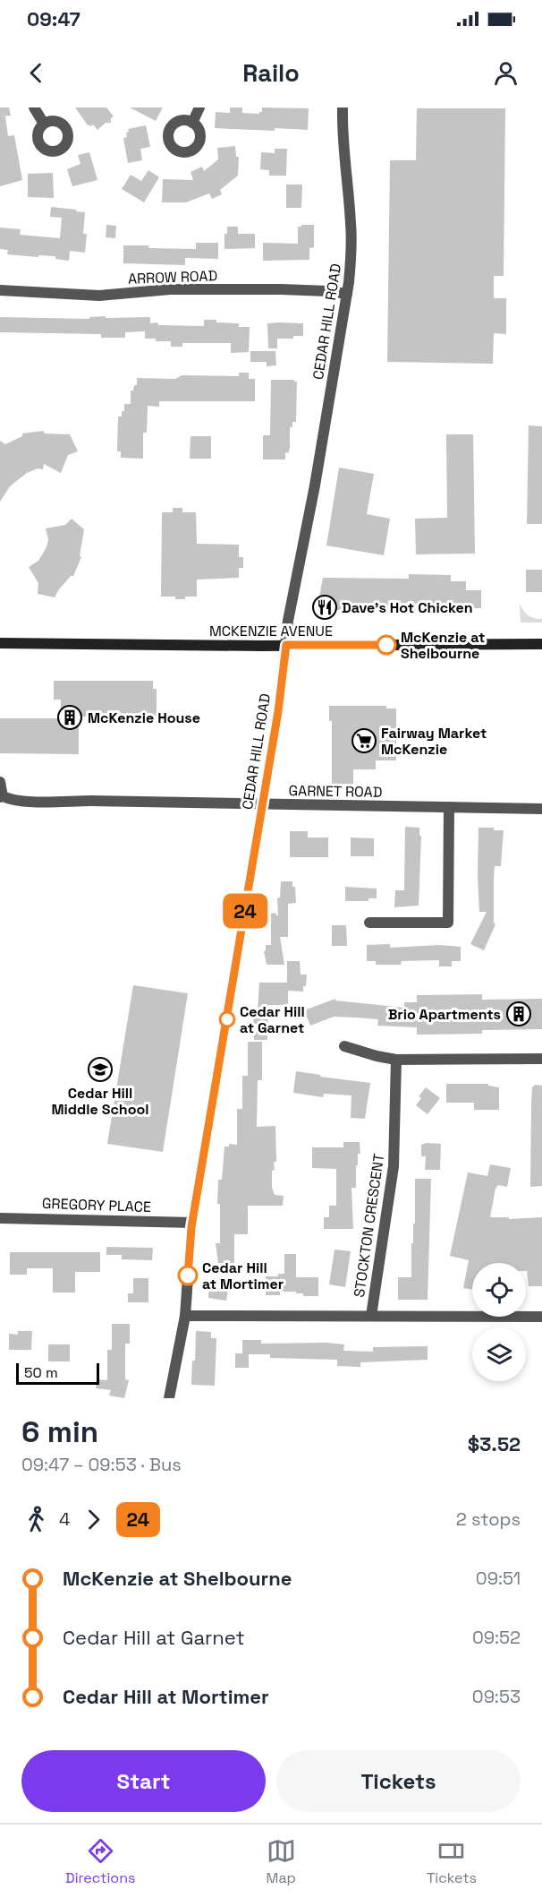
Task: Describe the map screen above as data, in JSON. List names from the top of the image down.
{
  "streets": {
    "main road": ["MCKENZIE AVENUE"],
    "street": [
      "ARROW ROAD",
      "CEDAR HILL ROAD",
      "GARNET ROAD",
      "GREGORY PLACE",
      "STOCKTON CRESCENT"
    ]
  },
  "crossings": [
    ["ARROW ROAD", "CEDAR HILL ROAD"],
    ["CEDAR HILL ROAD", "MCKENZIE AVENUE"],
    ["CEDAR HILL ROAD", "GARNET ROAD"],
    ["CEDAR HILL ROAD", "GREGORY PLACE"]
  ],
  "places": {
    "restaurant": ["Dave's Hot Chicken"],
    "other": ["McKenzie at Shelbourne", "Cedar Hill at Garnet", "Cedar Hill at Mortimer"],
    "building": ["McKenzie House", "Brio Apartments"],
    "supermarket": ["Fairway Market McKenzie"],
    "school or university": ["Cedar Hill Middle School"]
  },
  "lines": ["bus line 24"],
  "scale_bar": "50 m",
  "page": {
    "status": "09:47",
    "header": "Railo",
    "on_map": "24",
    "scale": "50 m",
    "heading": ["6 min", "09:47 – 09:53 · Bus", "$3.52"],
    "legs": ["4", "24", "2 stops"],
    "list": [
      {
        "name": "McKenzie at Shelbourne",
        "value": "09:51"
      },
      {
        "name": "Cedar Hill at Garnet",
        "value": "09:52"
      },
      {
        "name": "Cedar Hill at Mortimer",
        "value": "09:53"
      }
    ],
    "buttons": ["Start", "Tickets"],
    "tabs": ["Directions", "Map", "Tickets"]
  }
}
